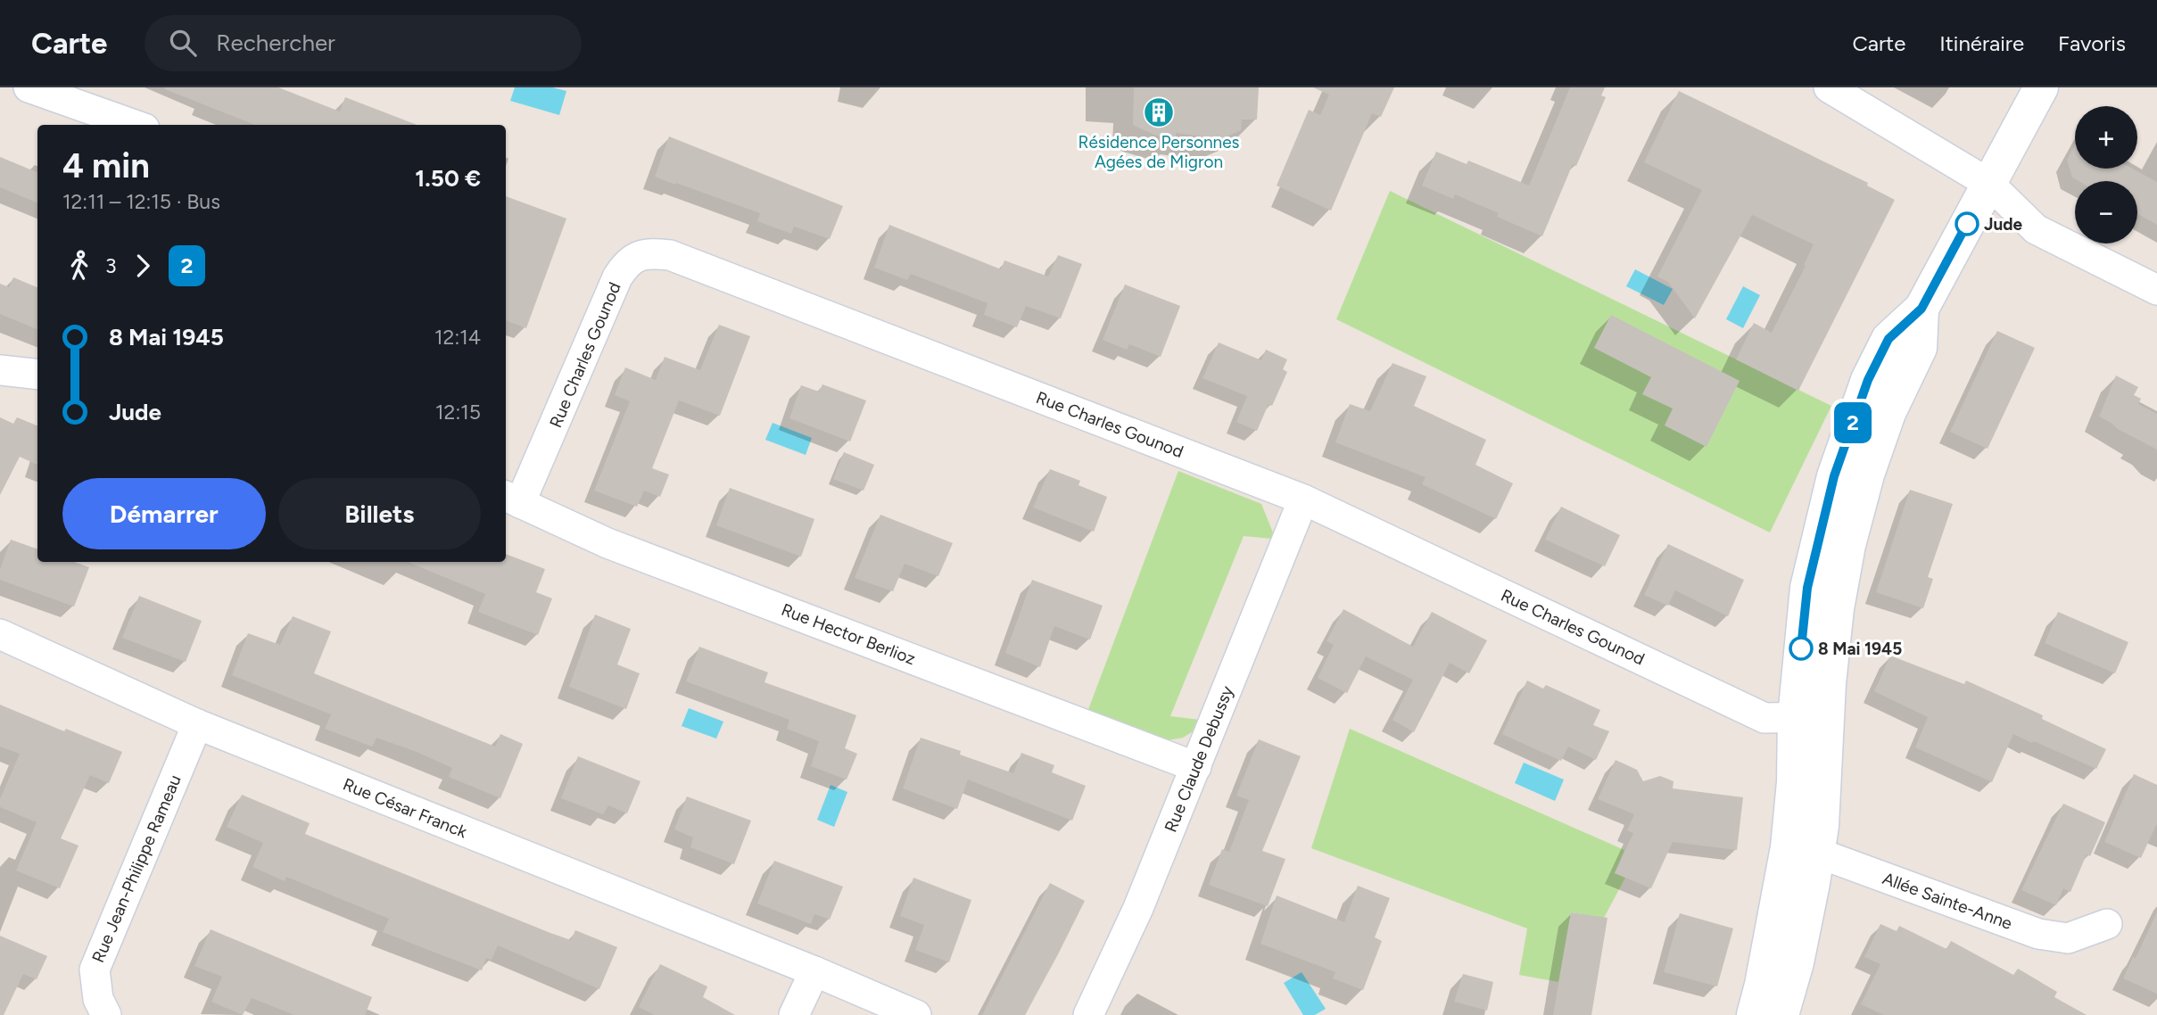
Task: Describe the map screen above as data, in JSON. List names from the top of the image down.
{
  "streets": {
    "street": [
      "Rue Charles Gounod",
      "Rue Hector Berlioz",
      "Rue Claude Debussy",
      "Rue César Franck",
      "Rue Jean-Philippe Rameau",
      "Allée Sainte-Anne"
    ]
  },
  "crossings": [
    ["Rue Charles Gounod", "Rue Hector Berlioz"],
    ["Rue Charles Gounod", "Rue Claude Debussy"],
    ["Rue Hector Berlioz", "Rue Claude Debussy"],
    ["Rue César Franck", "Rue Jean-Philippe Rameau"]
  ],
  "places": {
    "building": ["Résidence Personnes Agées de Migron"],
    "other": ["Jude", "8 Mai 1945"]
  },
  "lines": ["bus line 2"],
  "page": {
    "header": "Carte",
    "search": "Rechercher",
    "nav": ["Carte", "Itinéraire", "Favoris"],
    "on_map": "2",
    "map_buttons": ["+", "−"],
    "heading": ["4 min", "12:11 – 12:15 · Bus", "1.50 €"],
    "legs": ["3", "2"],
    "list": [
      {
        "name": "8 Mai 1945",
        "value": "12:14"
      },
      {
        "name": "Jude",
        "value": "12:15"
      }
    ],
    "buttons": ["Démarrer", "Billets"]
  }
}
